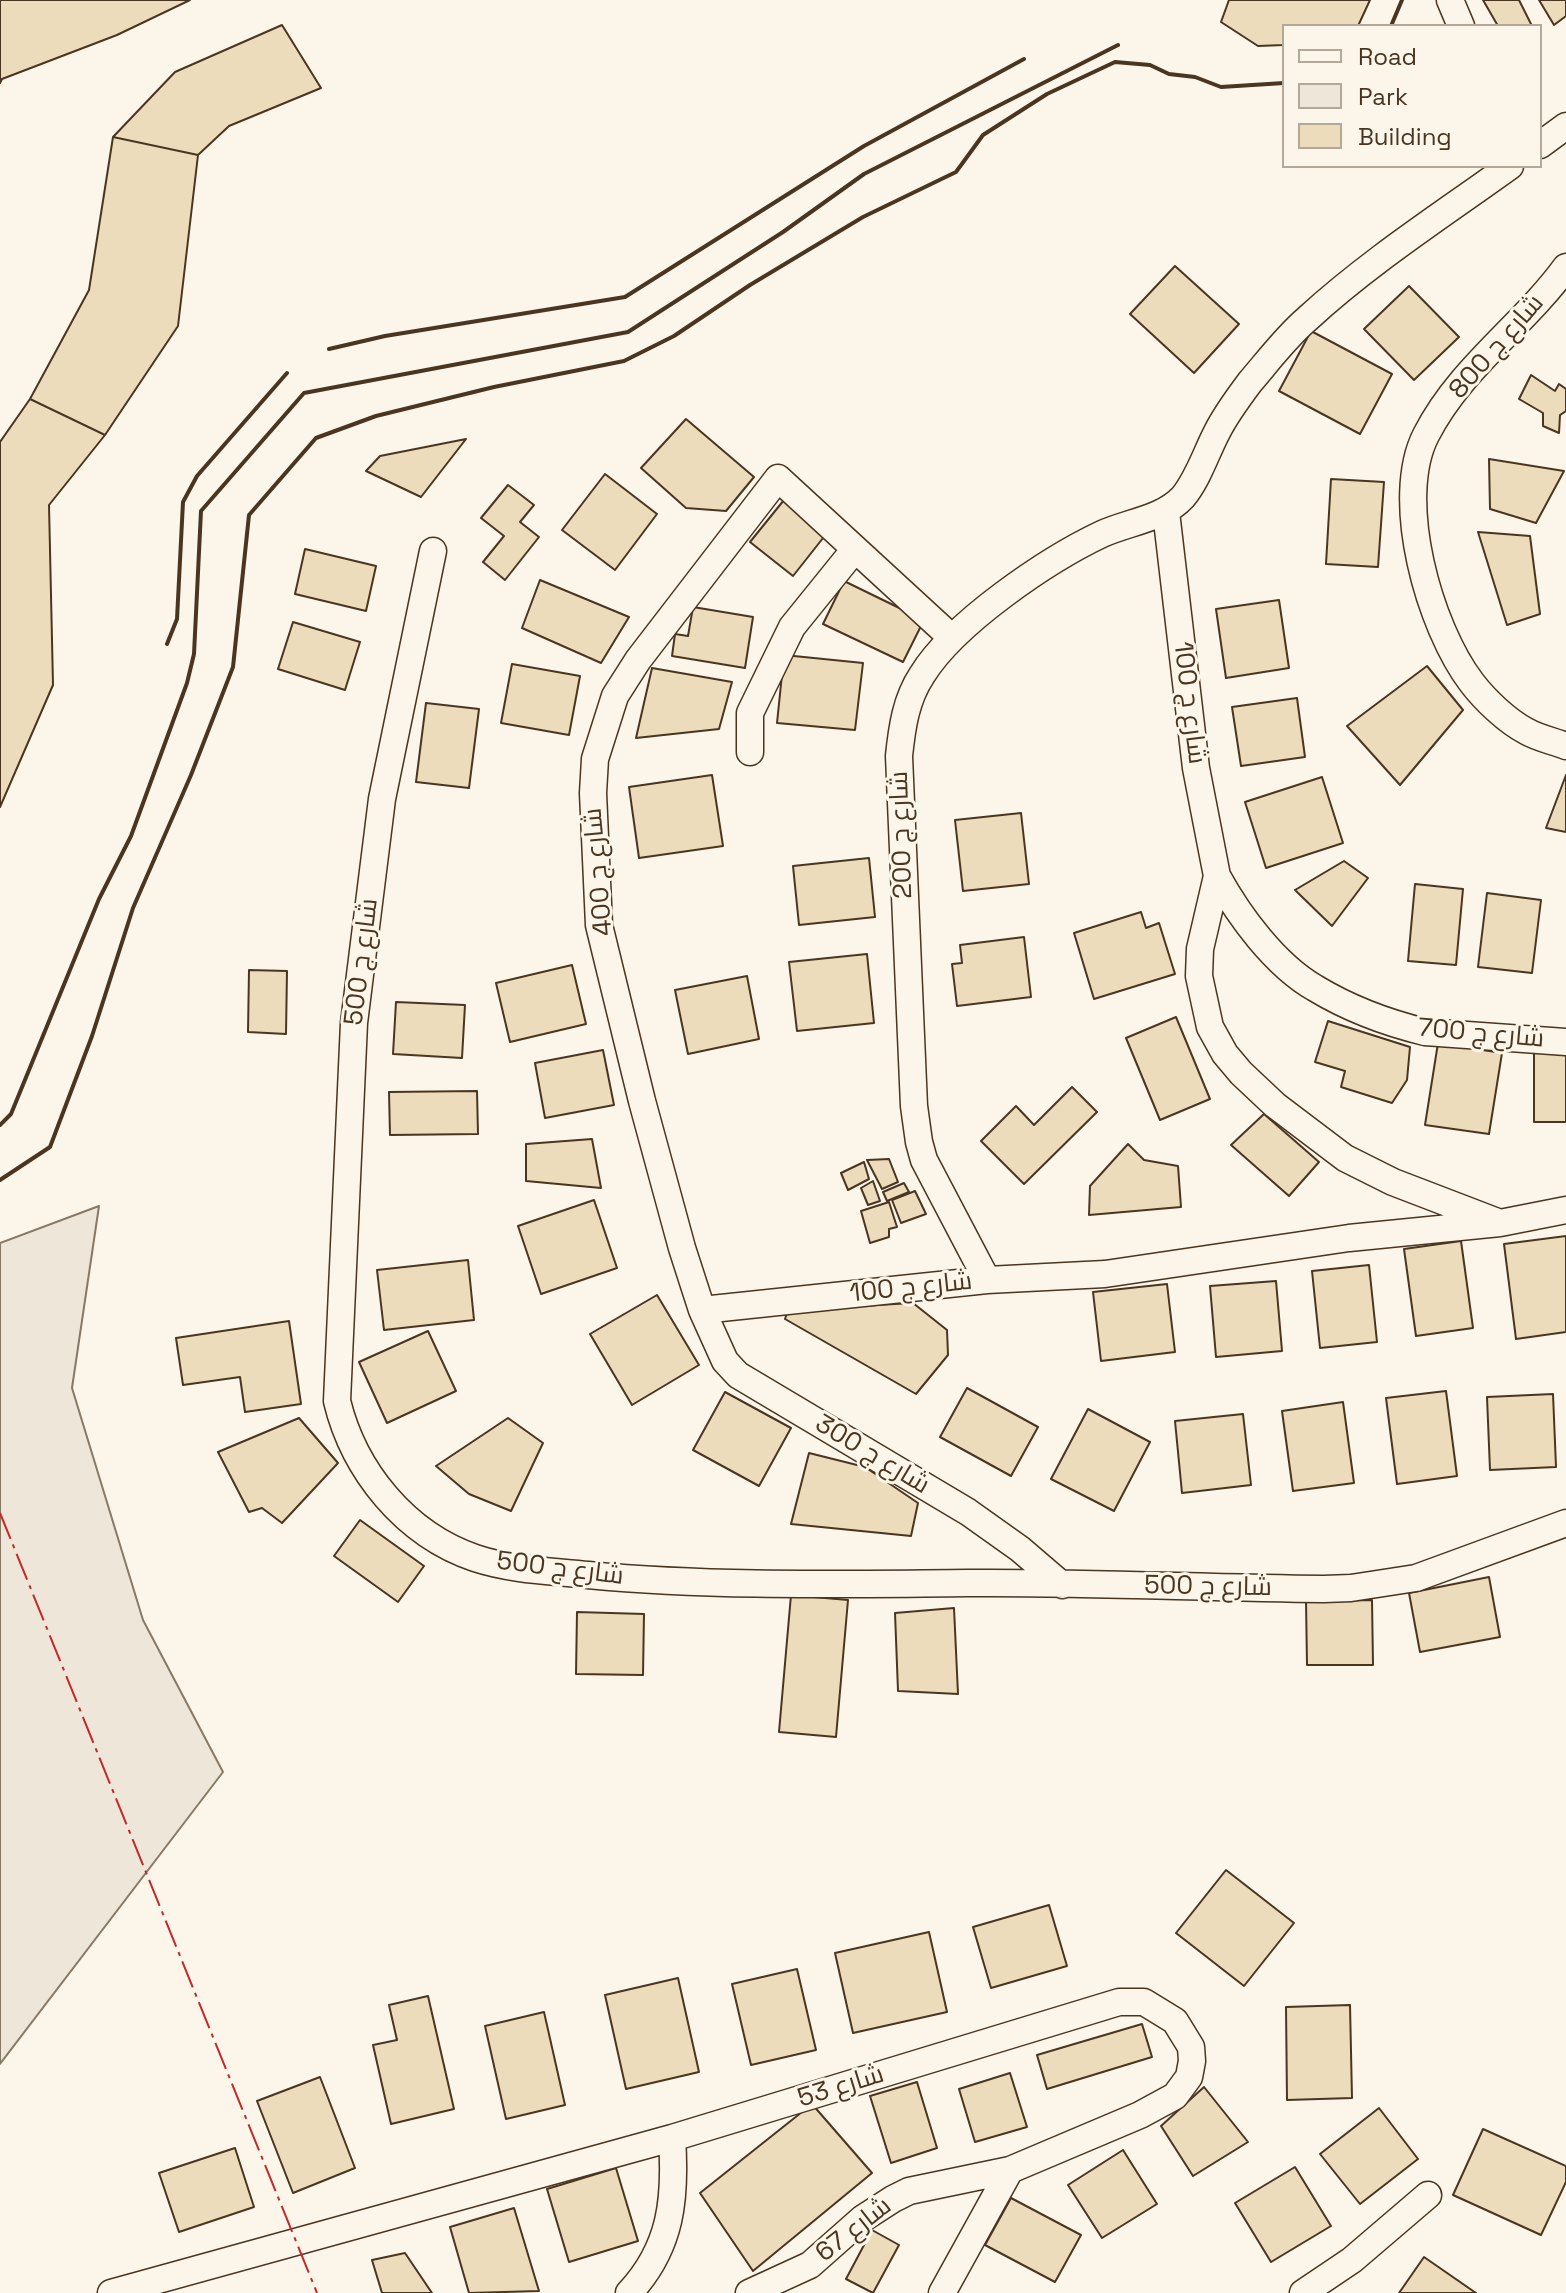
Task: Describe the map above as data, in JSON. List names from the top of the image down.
{
  "streets": {
    "street": [
      "شارع ج 800",
      "شارع ج 100",
      "شارع ج 200",
      "شارع ج 400",
      "شارع ج 500",
      "شارع ج 700",
      "شارع ج 300",
      "شارع 53",
      "شارع 67"
    ]
  },
  "crossings": [
    ["شارع ج 100", "شارع ج 200"],
    ["شارع ج 100", "شارع ج 400"],
    ["شارع ج 100", "شارع ج 700"],
    ["شارع ج 100", "شارع ج 300"],
    ["شارع ج 400", "شارع ج 300"],
    ["شارع ج 500", "شارع ج 300"],
    ["شارع 53", "شارع 67"]
  ],
  "legend": ["Road", "Park", "Building"]
}
